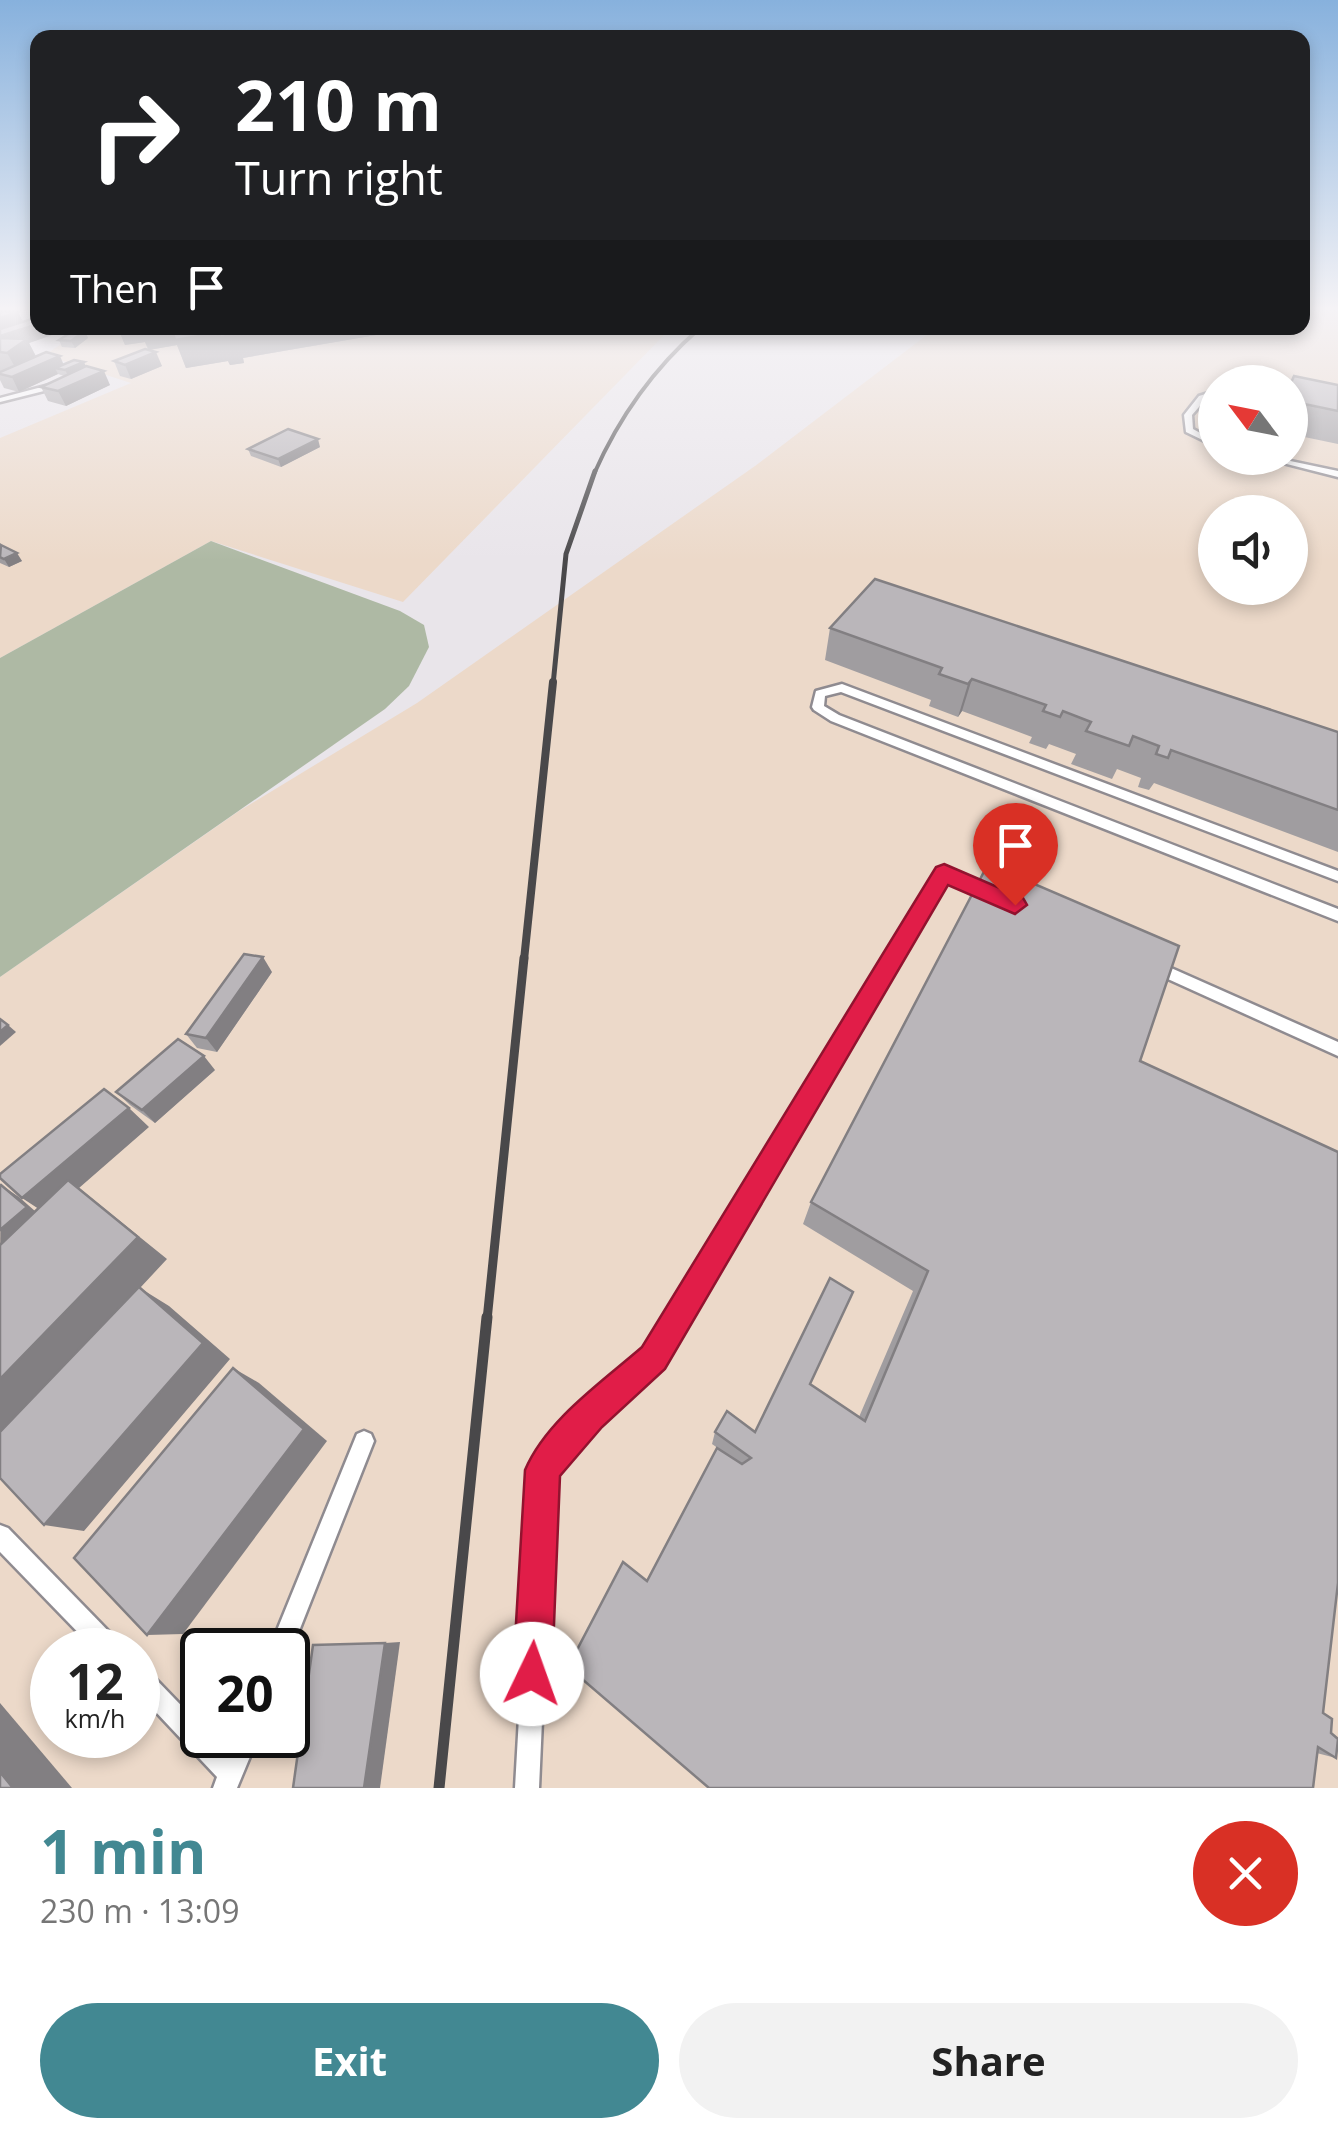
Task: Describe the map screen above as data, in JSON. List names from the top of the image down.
{
  "north": "top left",
  "page": {
    "turn": ["210 m", "Turn right"],
    "then": "Then",
    "speed": "12 km/h",
    "limit": "20",
    "heading": ["1 min", "230 m · 13:09"],
    "buttons": ["Exit", "Share"]
  }
}
